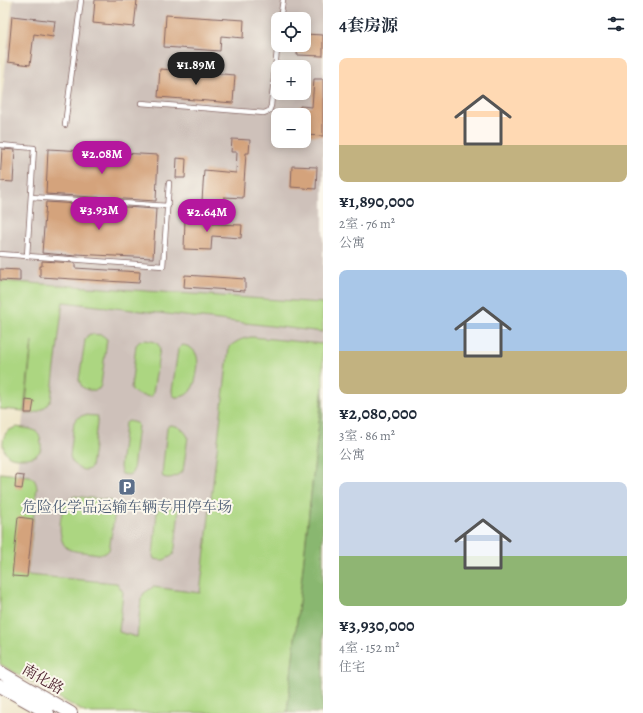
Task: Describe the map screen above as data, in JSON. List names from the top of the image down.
{
  "streets": {
    "main road": ["南化路"]
  },
  "places": {
    "parking": ["危险化学品运输车辆专用停车场"]
  },
  "page": {
    "heading": "4套房源",
    "map_buttons": ["+", "−"],
    "list": [
      {
        "name": "¥1,890,000",
        "note": "2室 · 76 m² · 公寓"
      },
      {
        "name": "¥2,080,000",
        "note": "3室 · 86 m² · 公寓"
      },
      {
        "name": "¥3,930,000",
        "note": "4室 · 152 m² · 住宅"
      }
    ],
    "price": [
      "¥1.89M",
      "¥2.08M",
      "¥3.93M",
      "¥2.64M"
    ]
  }
}
